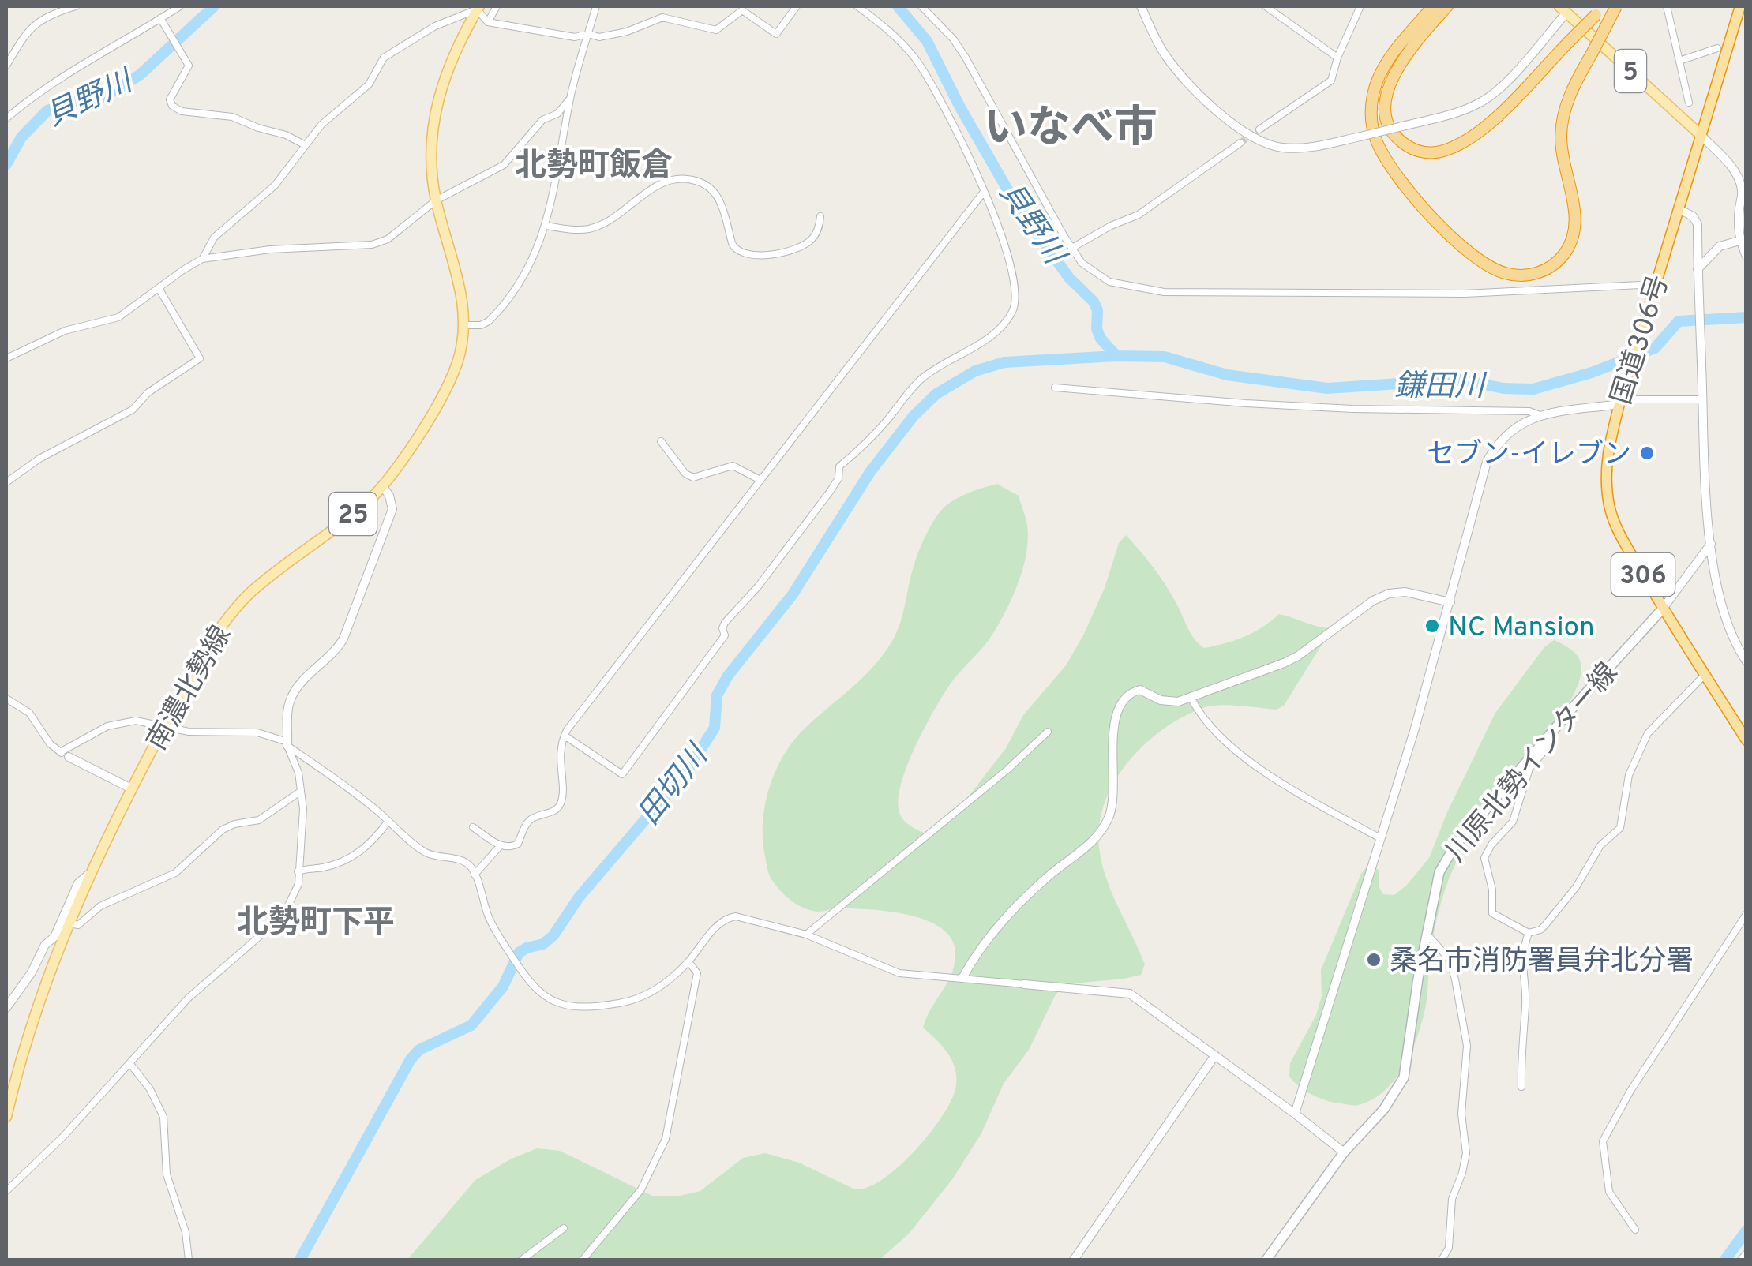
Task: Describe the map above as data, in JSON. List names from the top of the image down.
{
  "streets": {
    "highway": ["国道306号", "306"],
    "main road": [
      "5",
      "25",
      "南濃北勢線",
      "川原北勢インター線"
    ]
  },
  "crossings": [
    ["5", "国道306号"],
    ["国道306号", "川原北勢インター線"]
  ],
  "districts": ["いなべ市", "北勢町飯倉", "北勢町下平"],
  "water": ["貝野川", "鎌田川", "田切川"],
  "places": ["セブン-イレブン", "NC Mansion", "桑名市消防署員弁北分署"]
}
